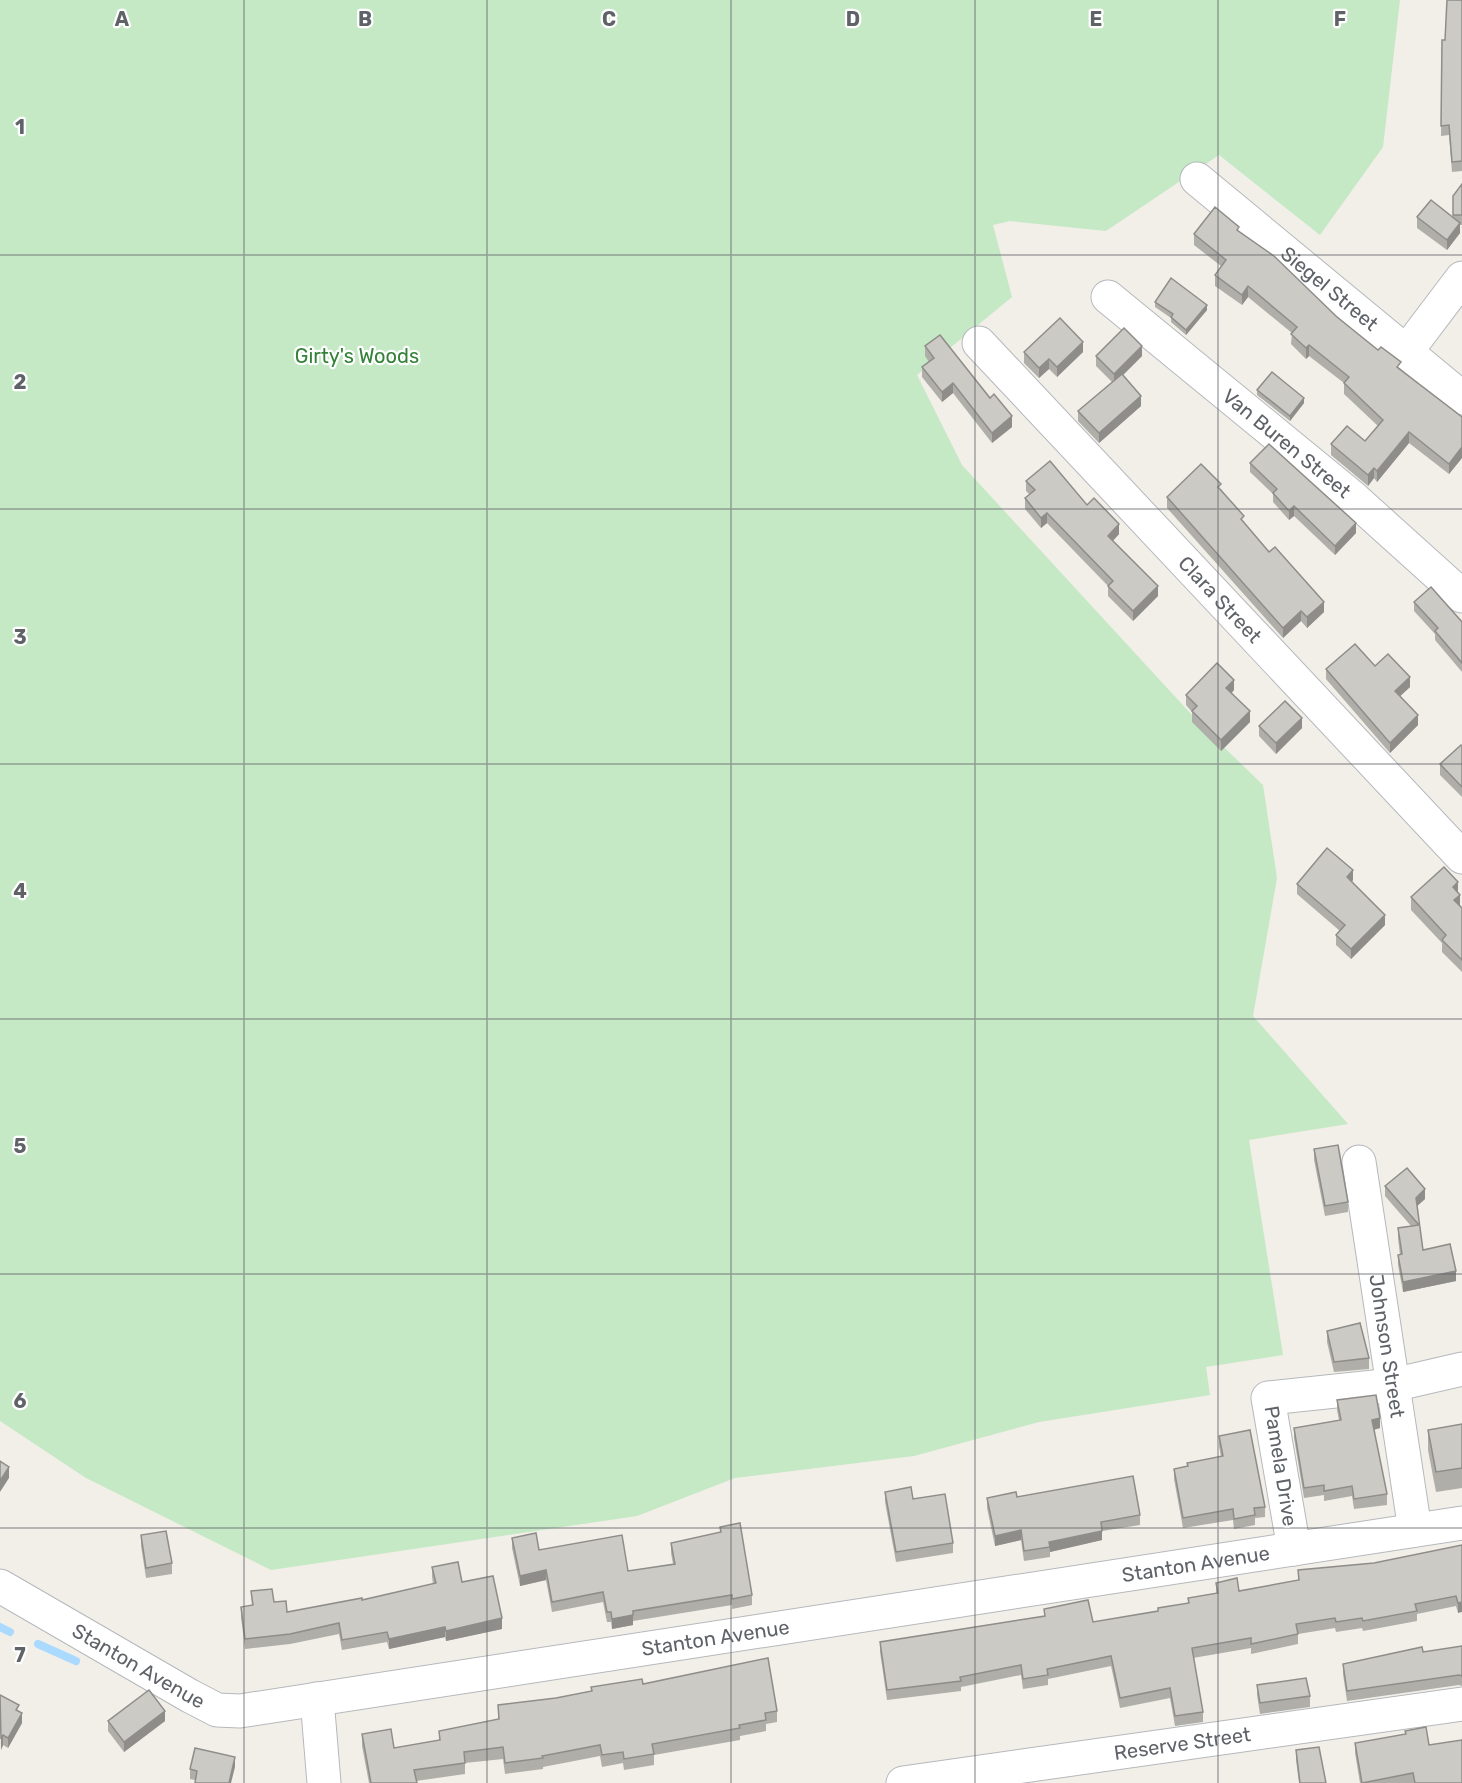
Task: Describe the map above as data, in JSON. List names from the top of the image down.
{
  "streets": {
    "street": [
      "Siegel Street",
      "Van Buren Street",
      "Clara Street",
      "Johnson Street",
      "Pamela Drive",
      "Stanton Avenue",
      "Reserve Street"
    ]
  },
  "crossings": [
    ["Johnson Street", "Pamela Drive"],
    ["Johnson Street", "Stanton Avenue"],
    ["Pamela Drive", "Stanton Avenue"]
  ],
  "parks": ["Girty's Woods"],
  "grid": {
    "columns": [
      "A",
      "B",
      "C",
      "D",
      "E",
      "F"
    ],
    "rows": [
      "1",
      "2",
      "3",
      "4",
      "5",
      "6",
      "7"
    ]
  }
}
